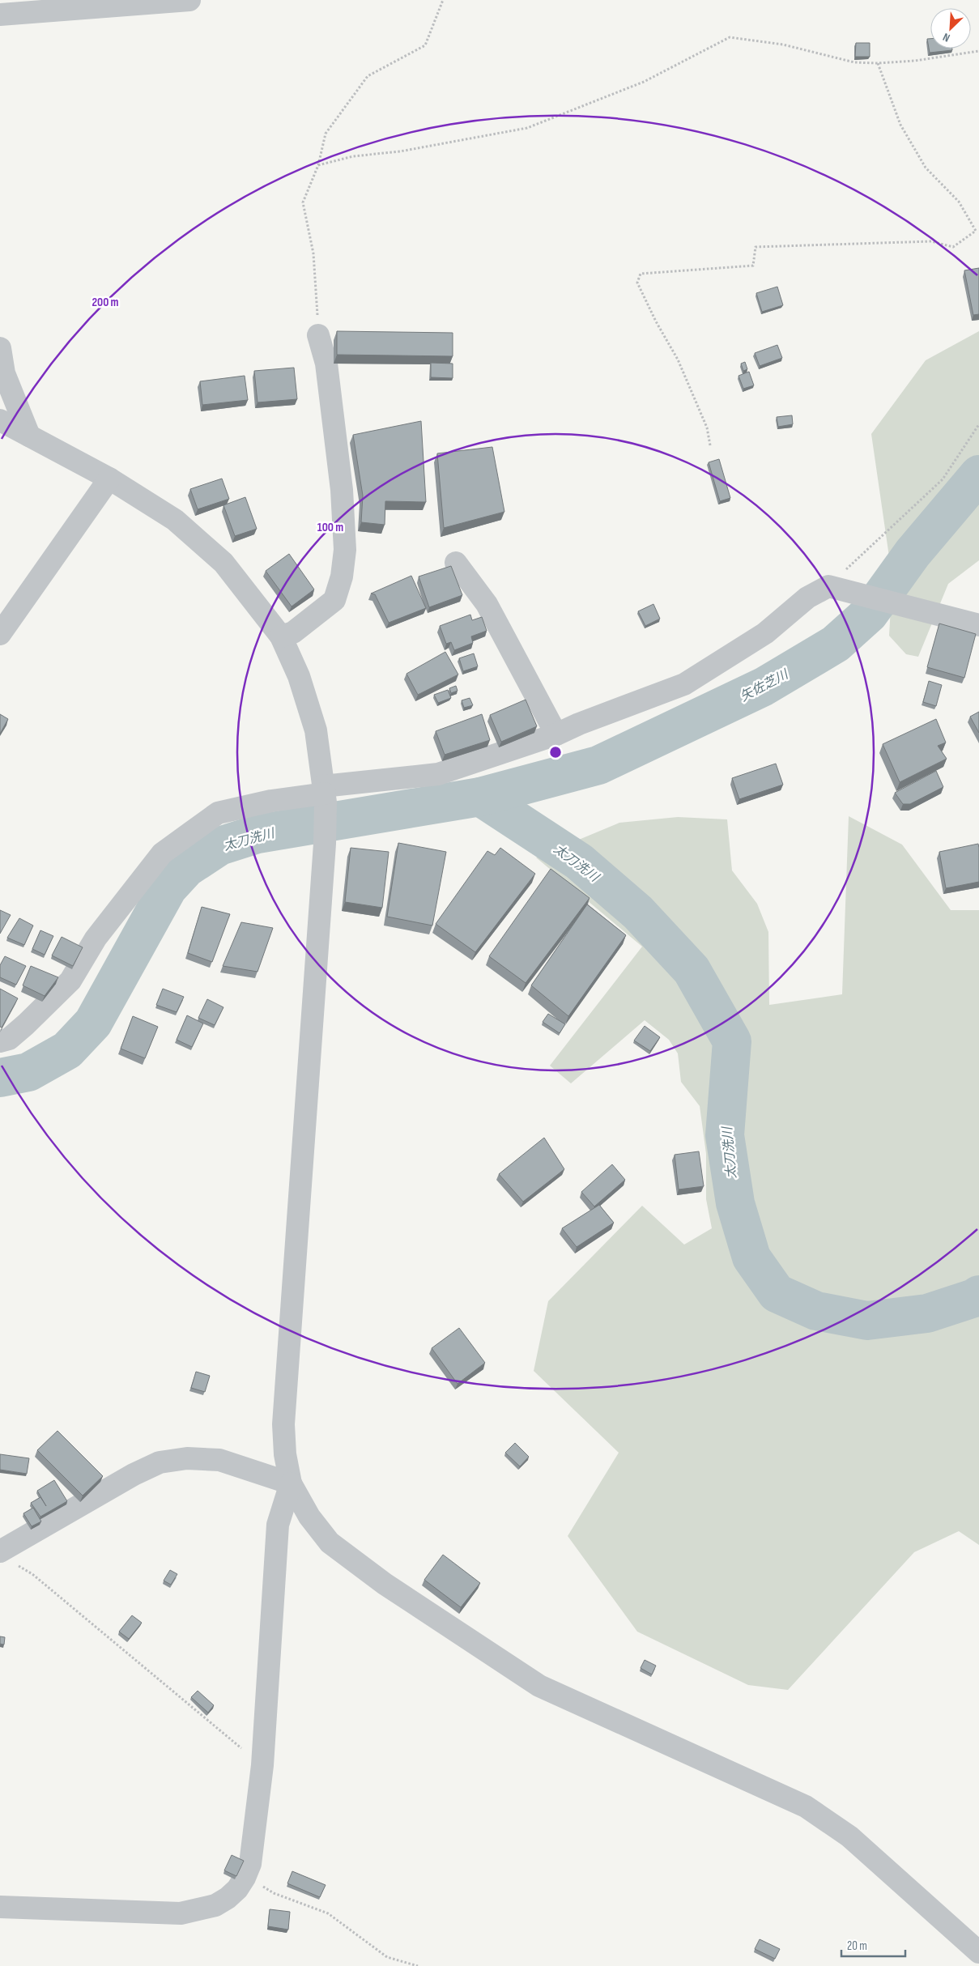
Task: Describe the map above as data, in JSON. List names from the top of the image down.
{
  "water": ["矢佐芝川", "太刀洗川"],
  "scale_bar": "20 m",
  "north": "bottom left",
  "rings": ["200 m", "100 m"]
}
